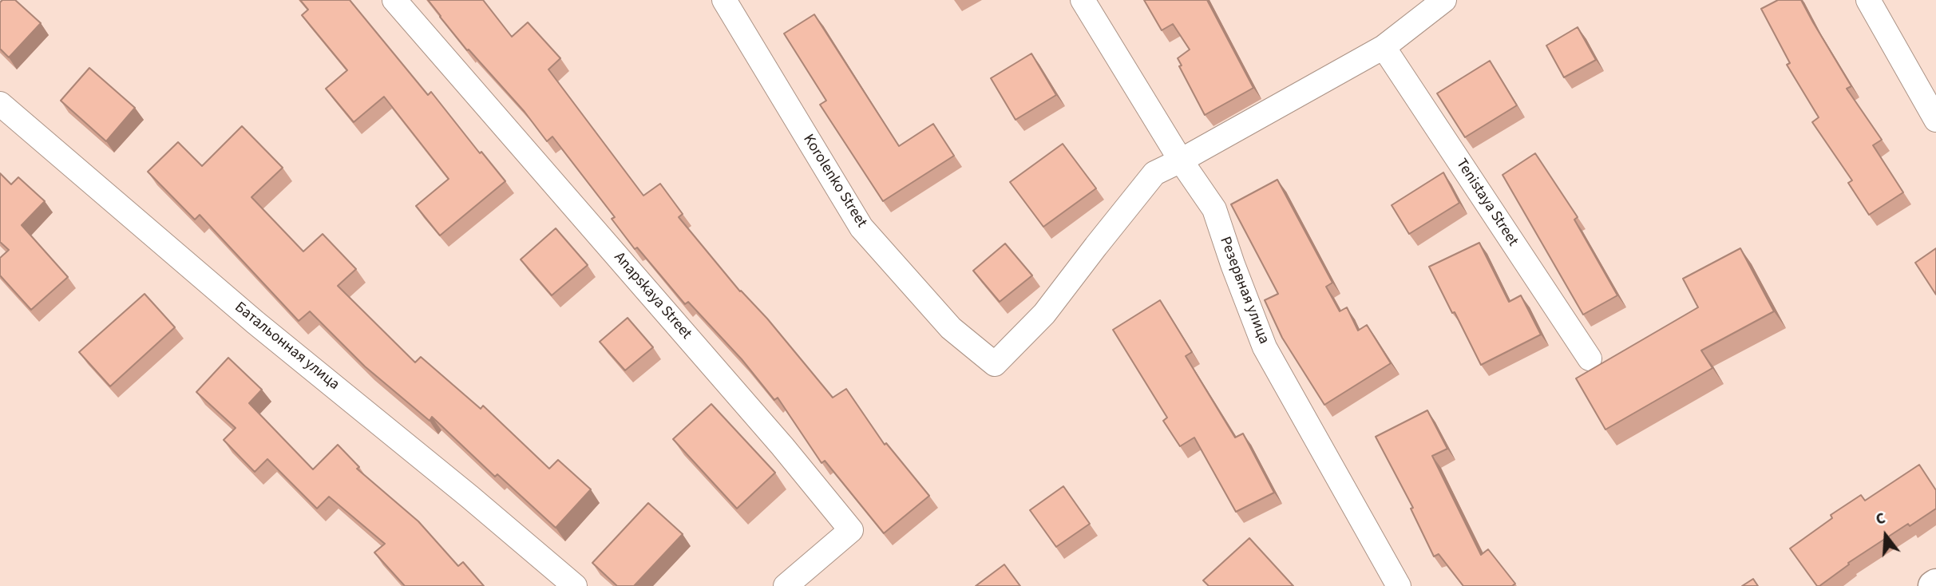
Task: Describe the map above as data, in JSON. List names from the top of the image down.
{
  "streets": {
    "street": [
      "Korolenko Street",
      "Tenistaya Street",
      "Резервная улица",
      "Anapskaya Street",
      "Батальонная улица"
    ]
  },
  "crossings": [
    ["Korolenko Street", "Резервная улица"]
  ],
  "north": "top"
}
